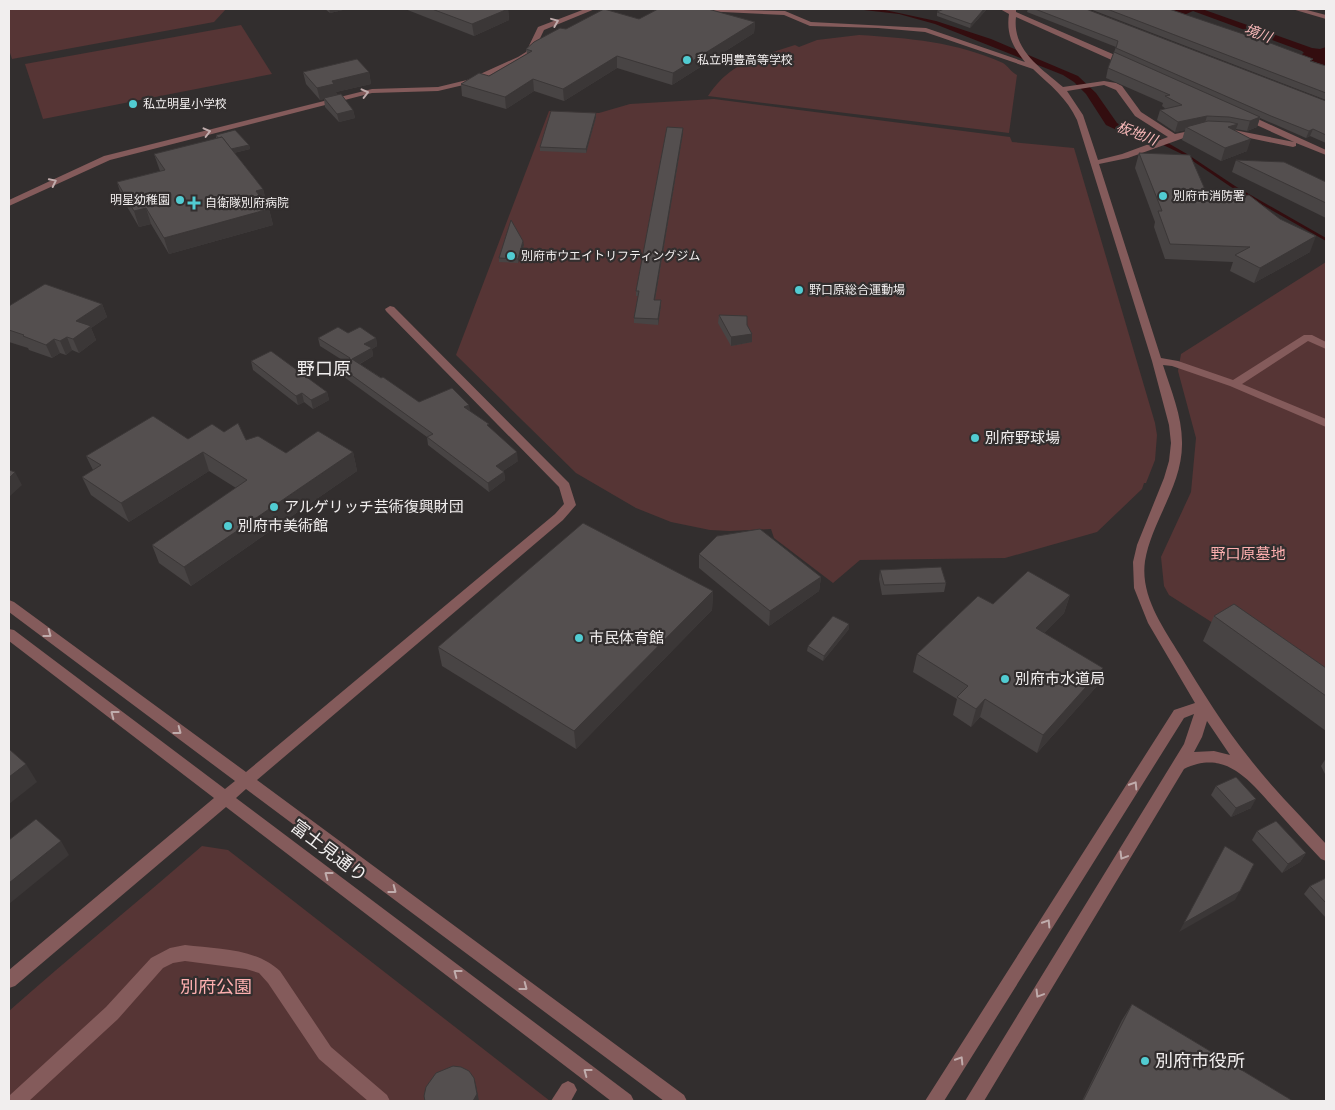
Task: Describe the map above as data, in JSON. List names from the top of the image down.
{
  "streets": {
    "street": ["富士見通り"]
  },
  "districts": ["野口原"],
  "water": ["境川", "板地川"],
  "parks": ["野口原墓地", "別府公園"],
  "places": {
    "other": [
      "私立明豊高等学校",
      "私立明星小学校",
      "別府市消防署",
      "明星幼稚園",
      "別府市ウエイトリフティングジム",
      "野口原総合運動場",
      "別府野球場",
      "アルゲリッチ芸術復興財団",
      "別府市美術館",
      "市民体育館",
      "別府市水道局",
      "別府市役所"
    ],
    "health": ["自衛隊別府病院"]
  }
}
